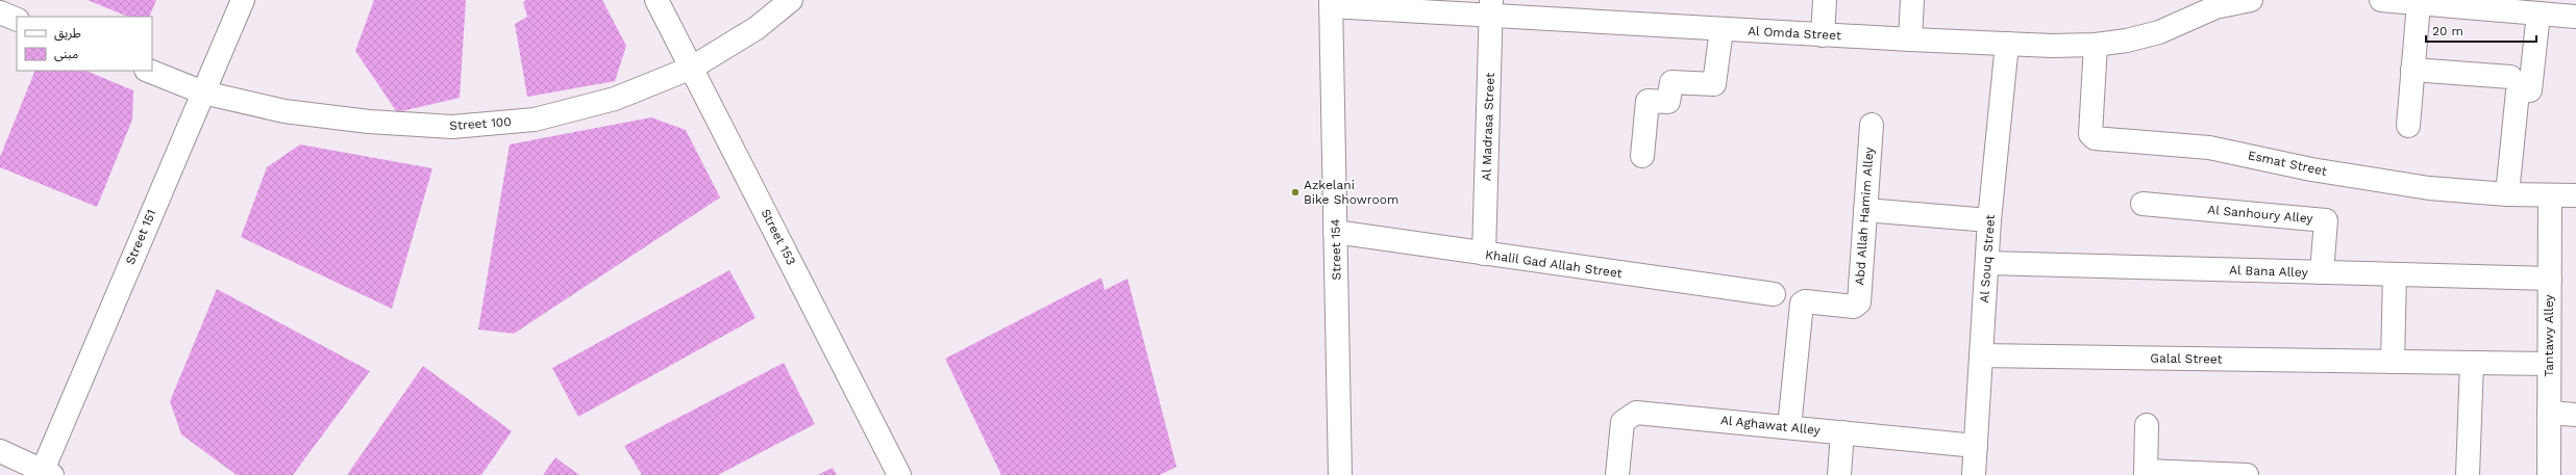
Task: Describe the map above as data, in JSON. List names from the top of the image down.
{
  "streets": {
    "street": [
      "Al Omda Street",
      "Street 100",
      "Al Madrasa Street",
      "Esmat Street",
      "Al Sanhoury Alley",
      "Abd Allah Hamim Alley",
      "Street 151",
      "Street 153",
      "Street 154",
      "Al Souq Street",
      "Khalil Gad Allah Street",
      "Al Bana Alley",
      "Tantawy Alley",
      "Galal Street",
      "Al Aghawat Alley"
    ]
  },
  "crossings": [
    ["Al Omda Street", "Al Madrasa Street"],
    ["Al Omda Street", "Esmat Street"],
    ["Al Omda Street", "Street 154"],
    ["Al Omda Street", "Al Souq Street"],
    ["Street 100", "Street 151"],
    ["Street 100", "Street 153"],
    ["Al Madrasa Street", "Khalil Gad Allah Street"],
    ["Esmat Street", "Tantawy Alley"],
    ["Al Sanhoury Alley", "Al Bana Alley"],
    ["Abd Allah Hamim Alley", "Al Aghawat Alley"],
    ["Street 154", "Khalil Gad Allah Street"],
    ["Al Souq Street", "Al Bana Alley"],
    ["Al Souq Street", "Galal Street"],
    ["Al Souq Street", "Al Aghawat Alley"],
    ["Al Bana Alley", "Tantawy Alley"],
    ["Tantawy Alley", "Galal Street"]
  ],
  "places": ["Azkelani Bike Showroom"],
  "legend": ["طريق", "مبنى"],
  "scale_bar": "20 m"
}
